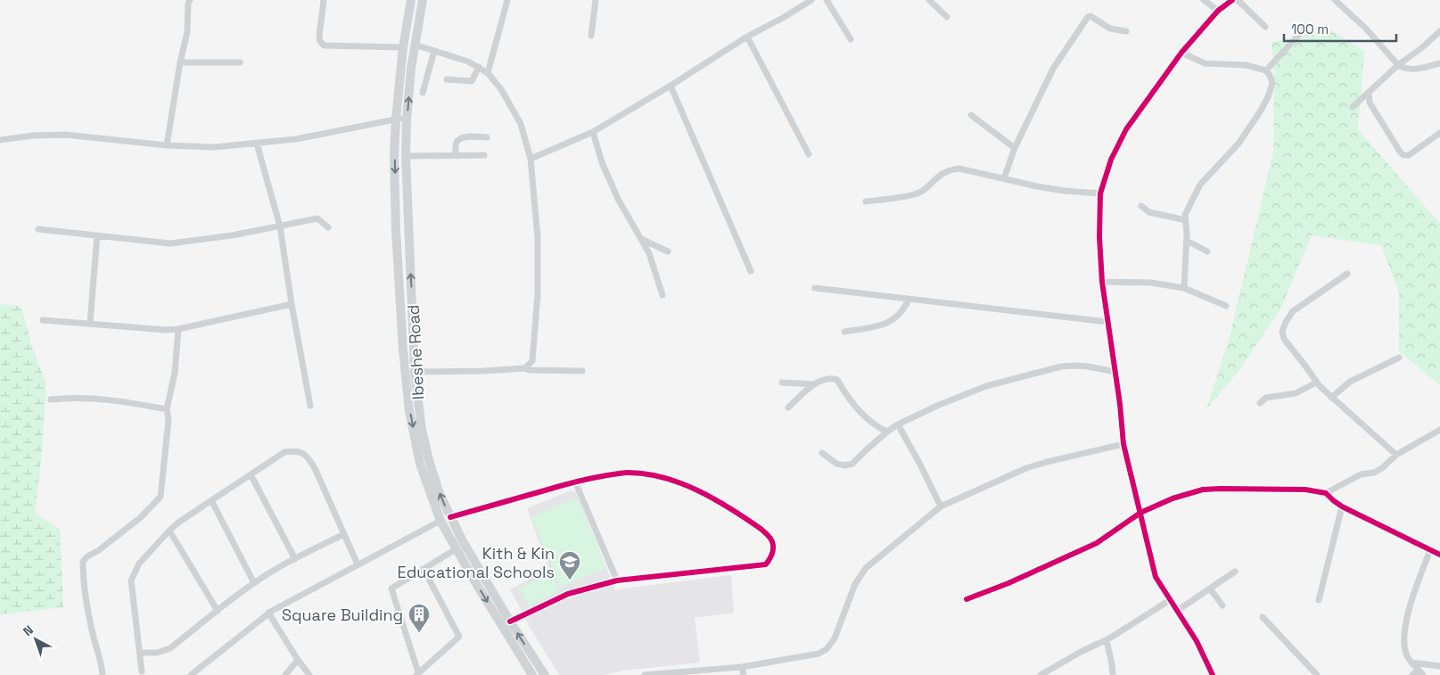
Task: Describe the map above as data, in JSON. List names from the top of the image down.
{
  "streets": {
    "main road": ["Ibeshe Road"]
  },
  "places": {
    "school or university": ["Kith & Kin Educational Schools"],
    "building": ["Square Building"]
  },
  "scale_bar": "100 m",
  "north": "top left"
}
